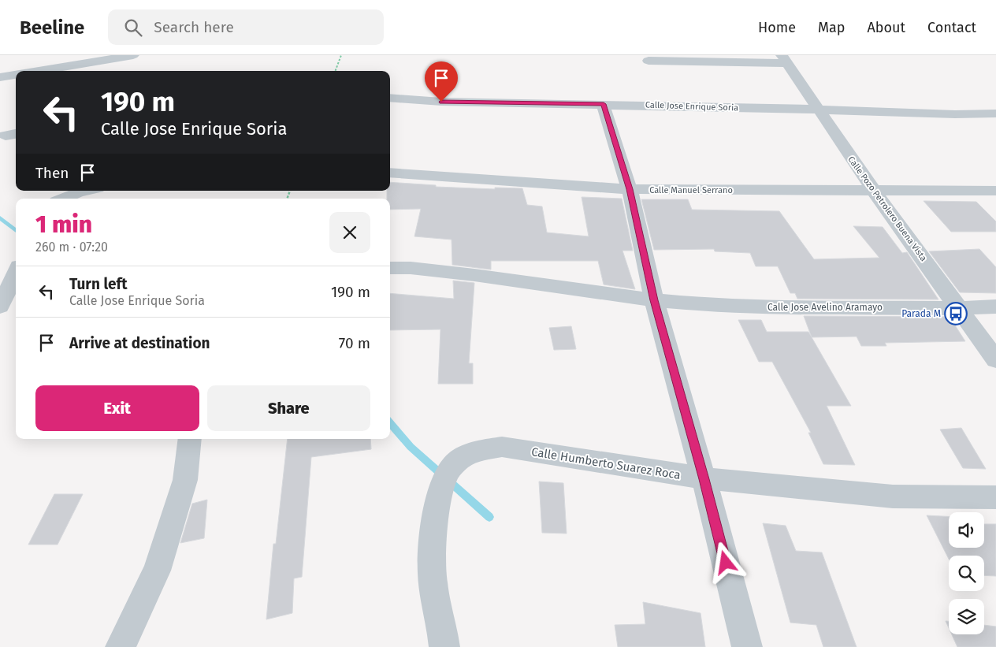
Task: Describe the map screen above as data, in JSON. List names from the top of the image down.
{
  "streets": {
    "street": [
      "Calle Jose Enrique Soria",
      "Calle Manuel Serrano",
      "Calle Pozo Petrolero Buena Vista",
      "Calle Jose Avelino Aramayo",
      "Calle Humberto Suarez Roca"
    ]
  },
  "crossings": [
    ["Calle Jose Enrique Soria", "Calle Pozo Petrolero Buena Vista"],
    ["Calle Manuel Serrano", "Calle Pozo Petrolero Buena Vista"],
    ["Calle Pozo Petrolero Buena Vista", "Calle Jose Avelino Aramayo"]
  ],
  "places": {
    "bus stop": ["Parada M"]
  },
  "page": {
    "header": "Beeline",
    "search": "Search here",
    "nav": [
      "Home",
      "Map",
      "About",
      "Contact"
    ],
    "turn": ["190 m", "Calle Jose Enrique Soria"],
    "then": "Then",
    "heading": ["1 min", "260 m · 07:20"],
    "list": [
      {
        "name": "Turn left",
        "note": "Calle Jose Enrique Soria",
        "value": "190 m"
      },
      {
        "name": "Arrive at destination",
        "value": "70 m"
      }
    ],
    "buttons": ["Exit", "Share"]
  }
}
